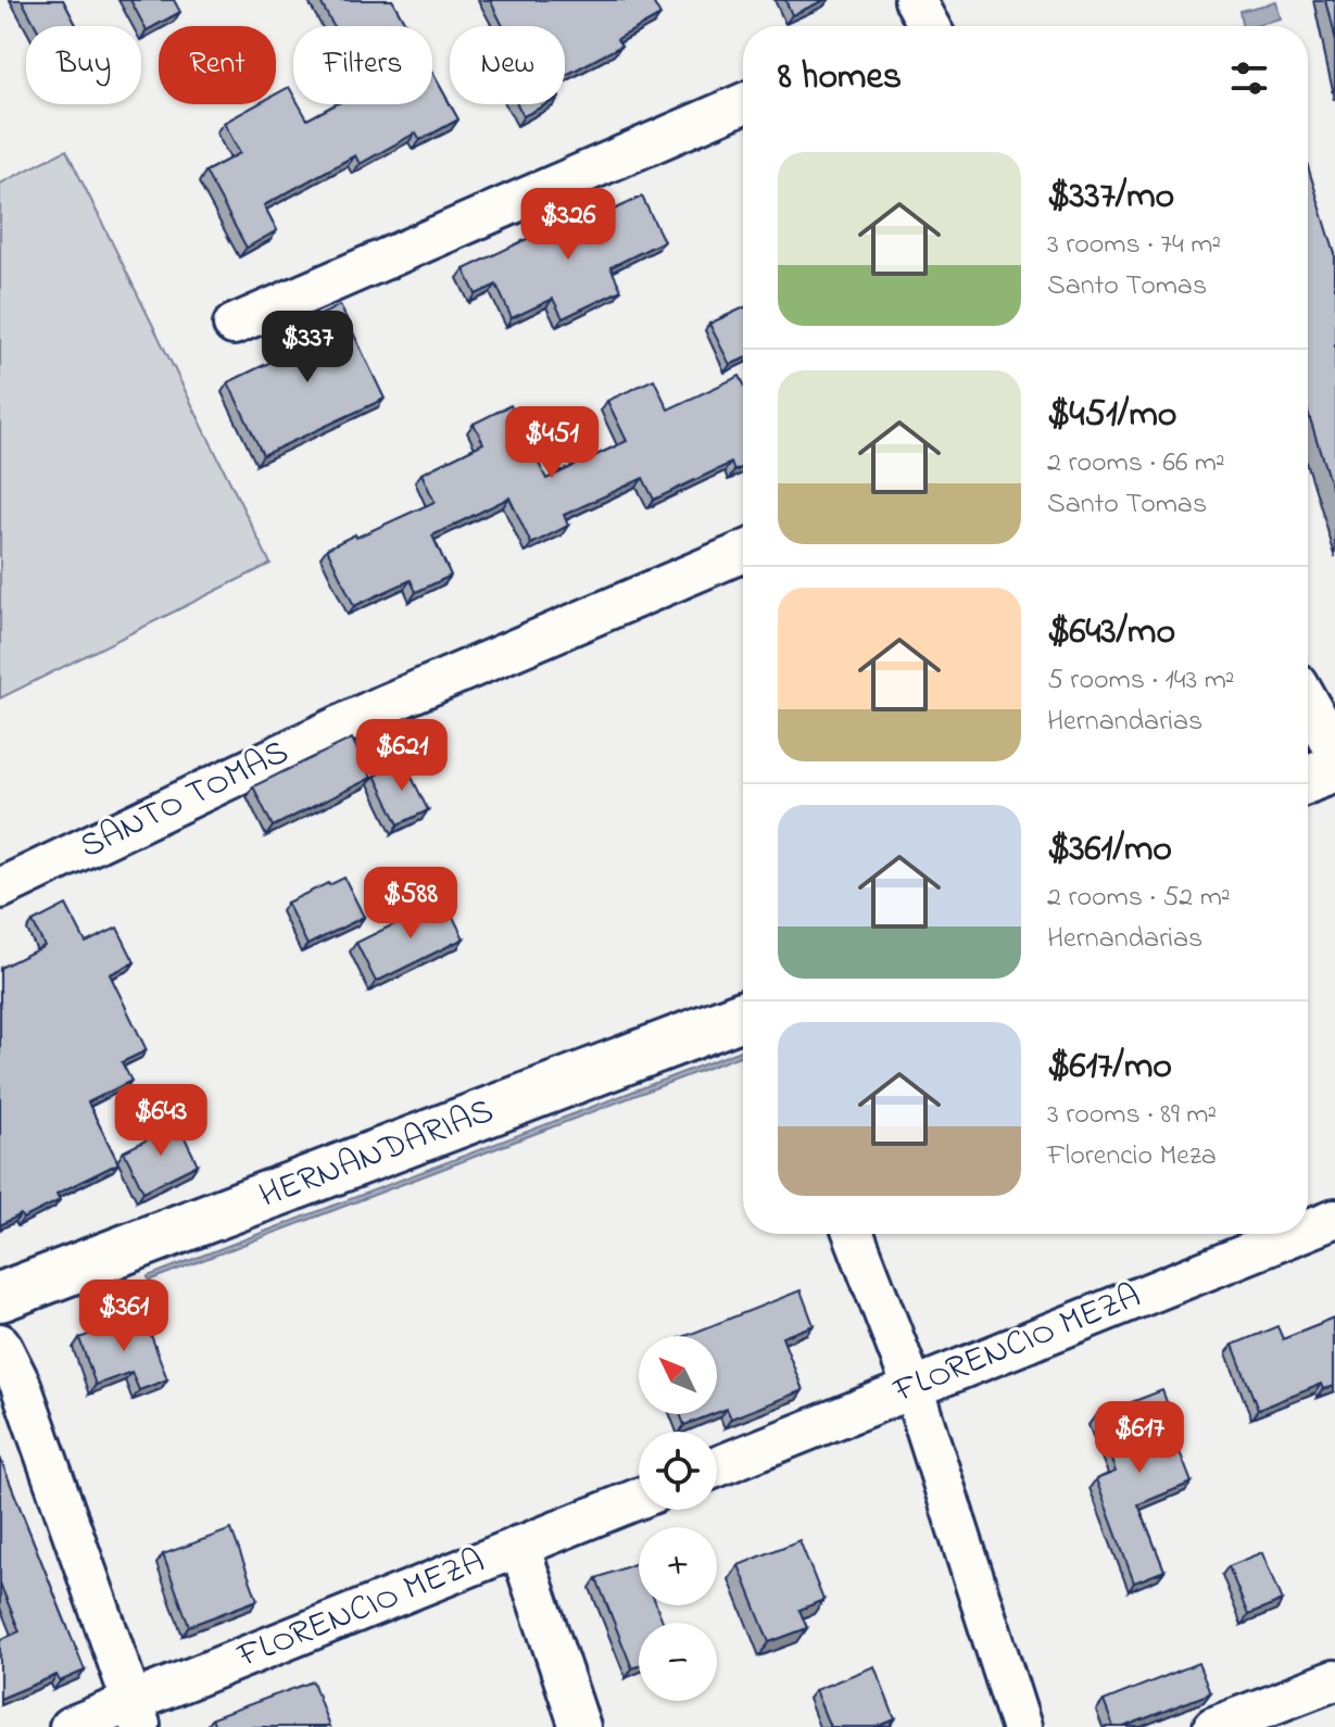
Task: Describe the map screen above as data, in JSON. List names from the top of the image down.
{
  "streets": {
    "street": ["SANTO TOMAS", "HERNANDARIAS", "FLORENCIO MEZA"]
  },
  "north": "top left",
  "page": {
    "chip": [
      "Buy",
      "Rent",
      "Filters",
      "New"
    ],
    "heading": "8 homes",
    "list": [
      {
        "name": "$337/mo",
        "note": "3 rooms · 74 m² · Santo Tomas"
      },
      {
        "name": "$451/mo",
        "note": "2 rooms · 66 m² · Santo Tomas"
      },
      {
        "name": "$643/mo",
        "note": "5 rooms · 143 m² · Hernandarias"
      },
      {
        "name": "$361/mo",
        "note": "2 rooms · 52 m² · Hernandarias"
      },
      {
        "name": "$617/mo",
        "note": "3 rooms · 89 m² · Florencio Meza"
      }
    ],
    "price": [
      "$326",
      "$337",
      "$451",
      "$621",
      "$588",
      "$643",
      "$361",
      "$617"
    ],
    "map_buttons": ["+", "−"]
  }
}
